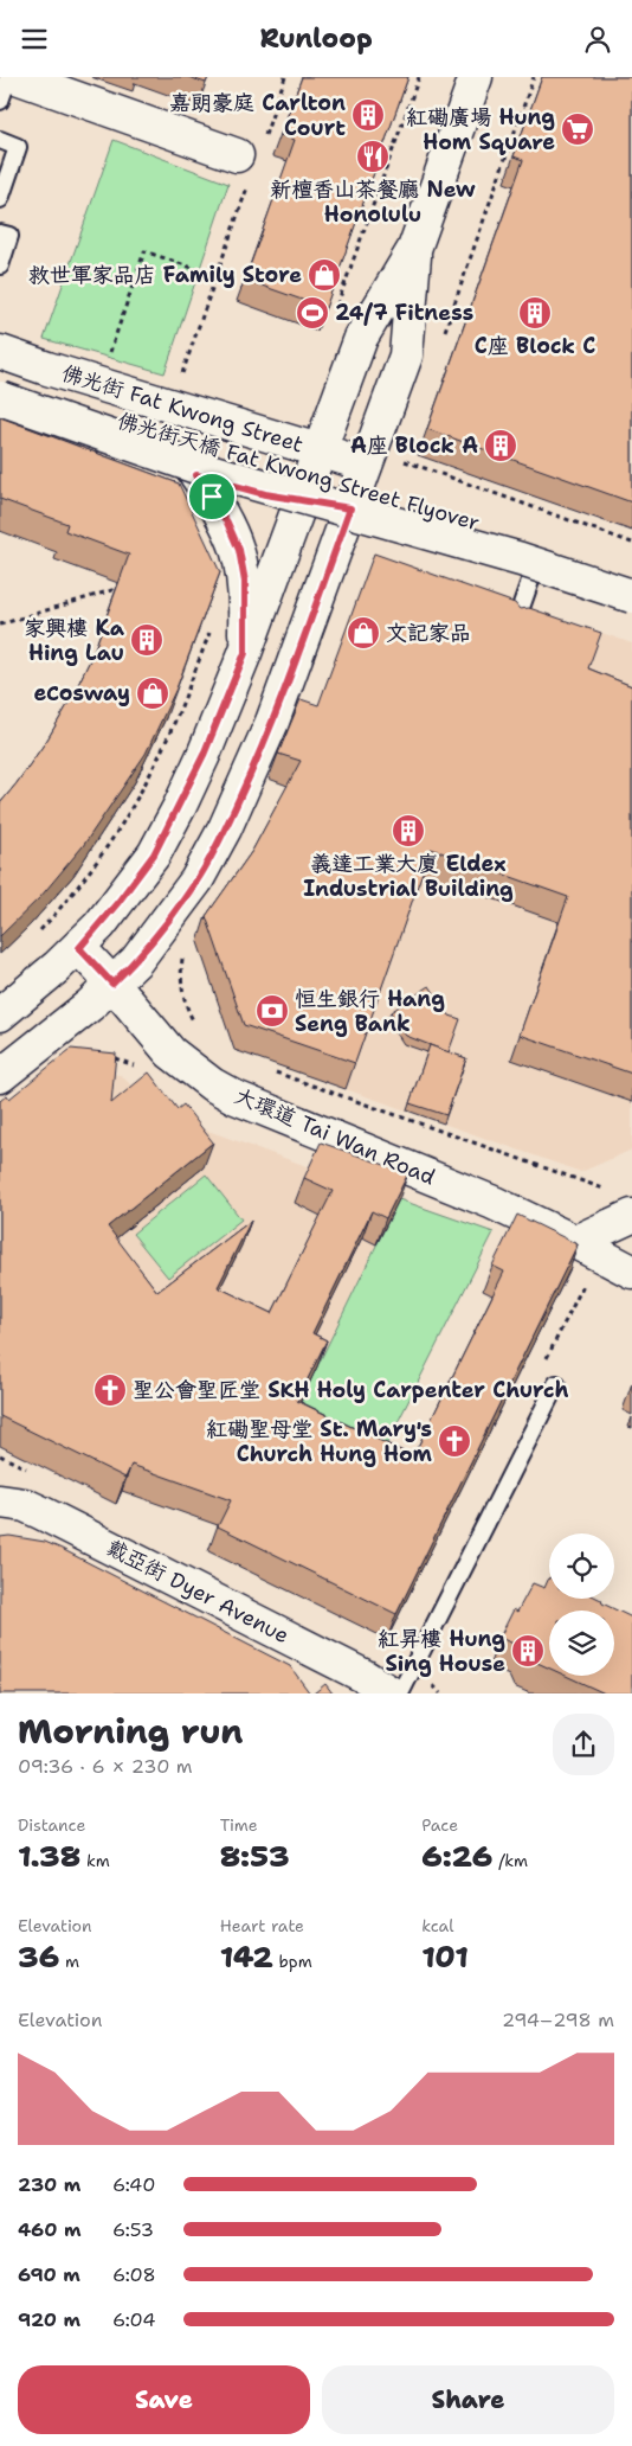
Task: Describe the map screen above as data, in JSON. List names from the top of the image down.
{
  "streets": {
    "main road": [
      "佛光街 Fat Kwong Street",
      "佛光街天橋 Fat Kwong Street Flyover",
      "大環道 Tai Wan Road",
      "戴亞街 Dyer Avenue"
    ]
  },
  "places": {
    "building": [
      "嘉朗豪庭 Carlton Court",
      "C座 Block C",
      "A座 Block A",
      "家興樓 Ka Hing Lau",
      "義達工業大廈 Eldex Industrial Building",
      "紅昇樓 Hung Sing House"
    ],
    "supermarket": ["紅磡廣場 Hung Hom Square"],
    "restaurant": ["新檀香山茶餐廳 New Honolulu"],
    "shop": ["救世軍家品店 Family Store", "文記家品", "eCosway"],
    "sports": ["24/7 Fitness"],
    "bank": ["恒生銀行 Hang Seng Bank"],
    "church": ["聖公會聖匠堂 SKH Holy Carpenter Church", "紅磡聖母堂 St. Mary's Church Hung Hom"]
  },
  "page": {
    "header": "Runloop",
    "heading": ["Morning run", "09:36 · 6 × 230 m"],
    "stats": [
      ["Distance", "1.38 km"],
      ["Time", "8:53"],
      ["Pace", "6:26 /km"],
      ["Elevation", "36 m"],
      ["Heart rate", "142 bpm"],
      ["kcal", "101"]
    ],
    "chart": ["Elevation", "294–298 m"],
    "list": [
      {
        "name": "230 m",
        "note": "6:40"
      },
      {
        "name": "460 m",
        "note": "6:53"
      },
      {
        "name": "690 m",
        "note": "6:08"
      },
      {
        "name": "920 m",
        "note": "6:04"
      }
    ],
    "buttons": ["Save", "Share"]
  }
}
